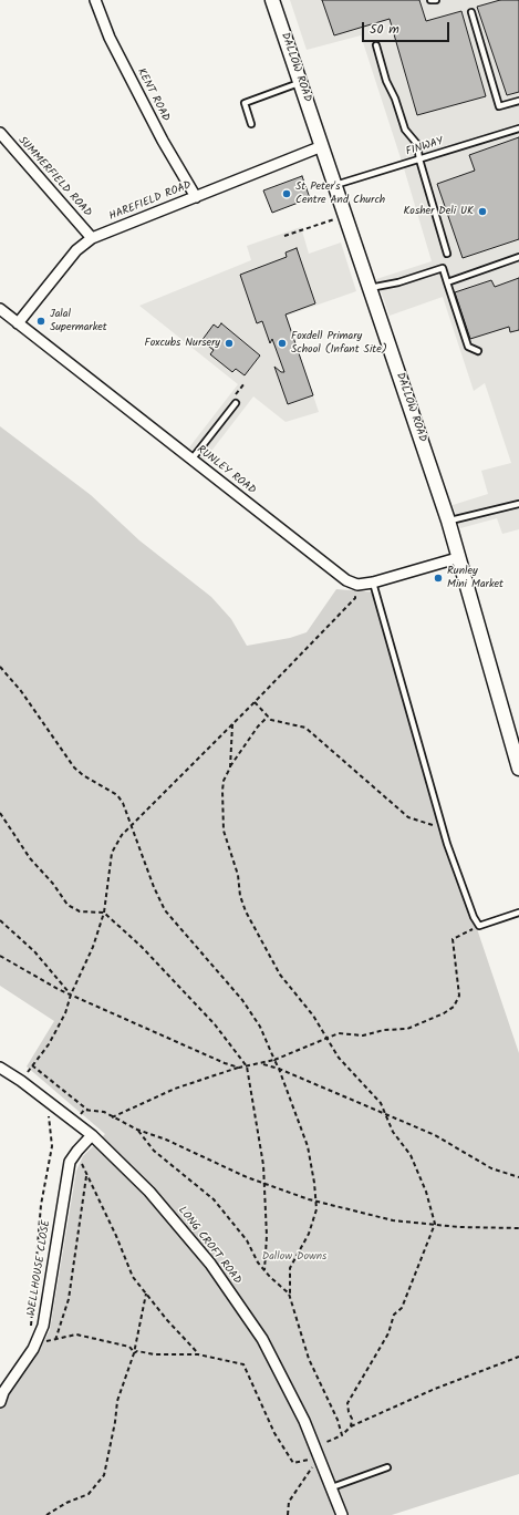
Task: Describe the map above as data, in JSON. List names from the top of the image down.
{
  "streets": {
    "street": [
      "DALLOW ROAD",
      "KENT ROAD",
      "SUMMERFIELD ROAD",
      "HAREFIELD ROAD",
      "RUNLEY ROAD",
      "LONG CROFT ROAD",
      "WELLHOUSE CLOSE"
    ],
    "lane": ["FINWAY"]
  },
  "crossings": [
    ["DALLOW ROAD", "FINWAY"],
    ["DALLOW ROAD", "HAREFIELD ROAD"],
    ["KENT ROAD", "HAREFIELD ROAD"],
    ["SUMMERFIELD ROAD", "HAREFIELD ROAD"],
    ["HAREFIELD ROAD", "RUNLEY ROAD"],
    ["LONG CROFT ROAD", "WELLHOUSE CLOSE"]
  ],
  "parks": ["Dallow Downs"],
  "places": [
    "St Peter's Centre And Church",
    "Kosher Deli UK",
    "Jalal Supermarket",
    "Foxcubs Nursery",
    "Foxdell Primary School (Infant Site)",
    "Runley Mini Market"
  ],
  "scale_bar": "50 m"
}
